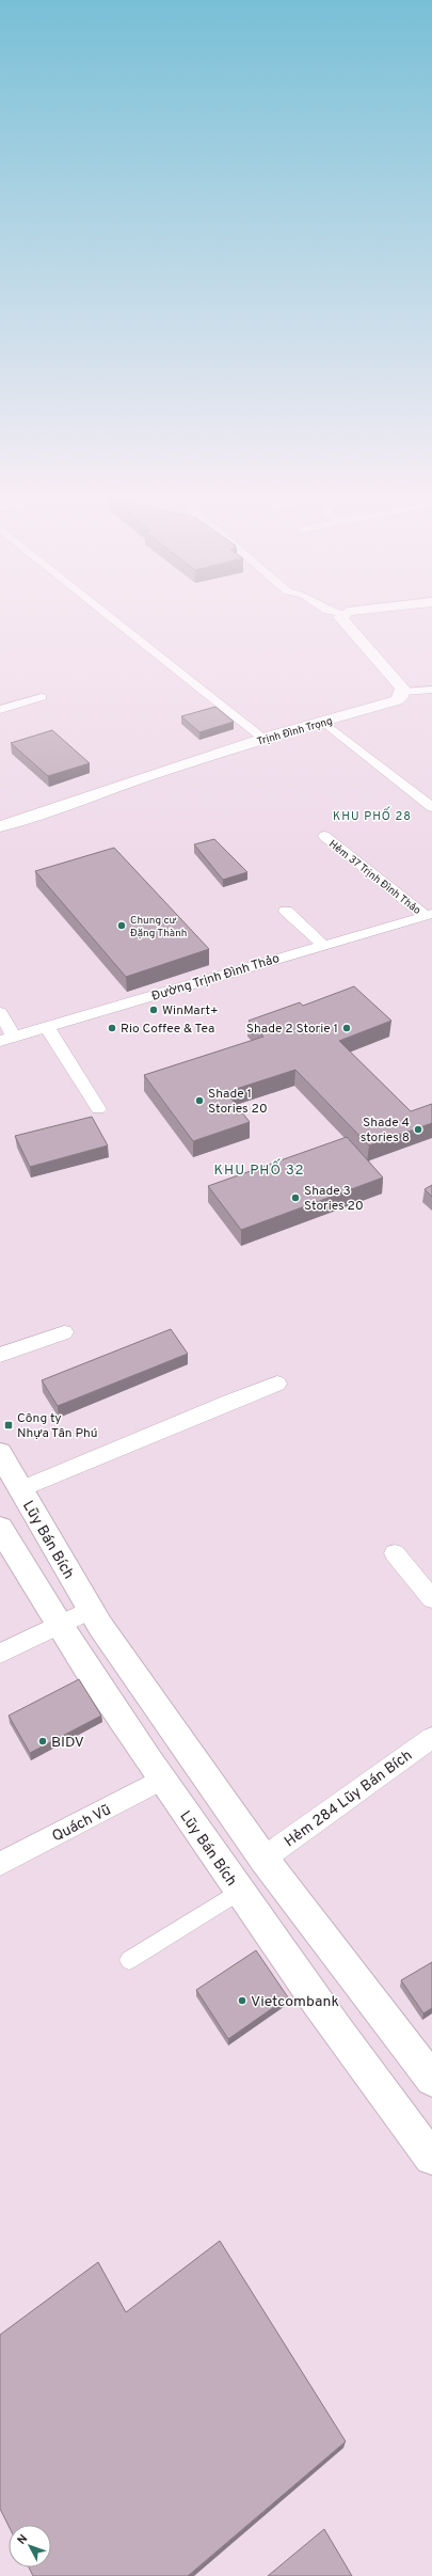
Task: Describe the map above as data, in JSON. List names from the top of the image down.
{
  "streets": {
    "main road": ["Lũy Bán Bích"],
    "street": [
      "Trịnh Đình Trọng",
      "Hẻm 37 Trịnh Đình Thảo",
      "Đường Trịnh Đình Thảo",
      "Hẻm 284 Lũy Bán Bích",
      "Quách Vũ"
    ]
  },
  "crossings": [
    ["Hẻm 37 Trịnh Đình Thảo", "Đường Trịnh Đình Thảo"],
    ["Lũy Bán Bích", "Hẻm 284 Lũy Bán Bích"],
    ["Lũy Bán Bích", "Quách Vũ"]
  ],
  "districts": ["KHU PHỐ 28", "KHU PHỐ 32"],
  "places": {
    "other": [
      "Chung cư Đặng Thành",
      "WinMart+",
      "Rio Coffee & Tea",
      "Shade 2 Storie 1",
      "Shade 1 Stories 20",
      "Shade 4 stories 8",
      "Shade 3 Stories 20",
      "BIDV",
      "Vietcombank"
    ],
    "transit": ["Công ty Nhựa Tân Phú"]
  },
  "north": "top left"
}
